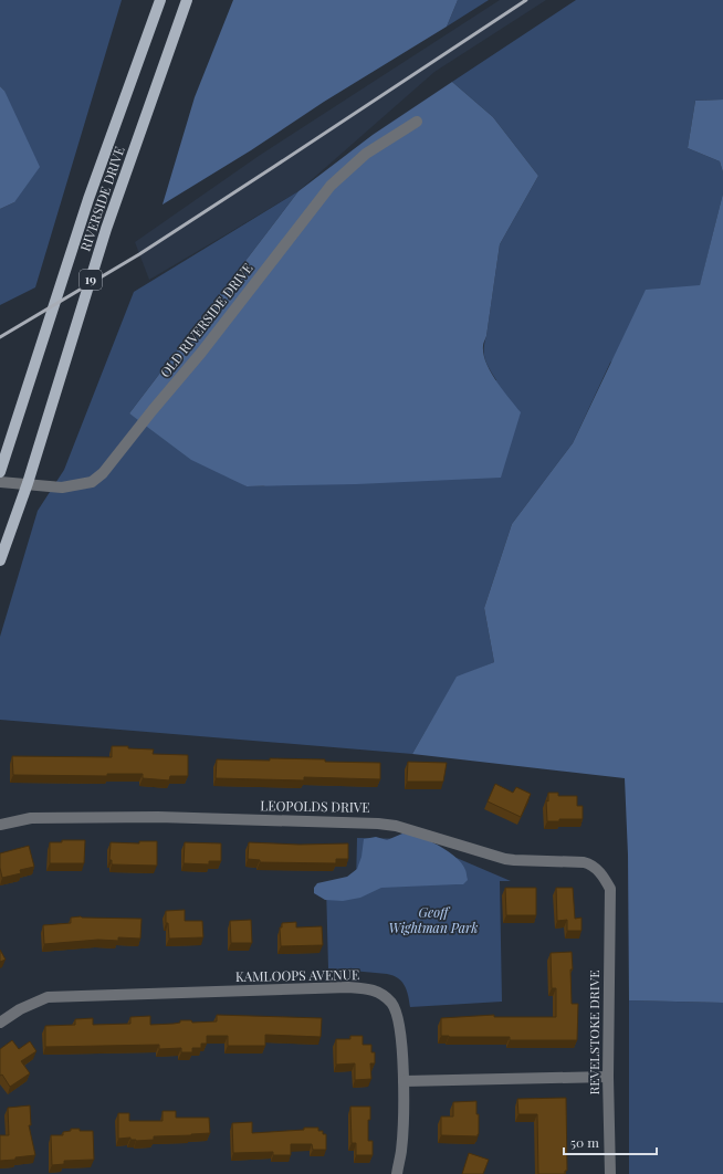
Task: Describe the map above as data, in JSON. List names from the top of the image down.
{
  "streets": {
    "main road": ["RIVERSIDE DRIVE", "19"],
    "street": [
      "OLD RIVERSIDE DRIVE",
      "LEOPOLDS DRIVE",
      "KAMLOOPS AVENUE",
      "REVELSTOKE DRIVE"
    ]
  },
  "crossings": [
    ["RIVERSIDE DRIVE", "OLD RIVERSIDE DRIVE"],
    ["LEOPOLDS DRIVE", "REVELSTOKE DRIVE"]
  ],
  "parks": ["Geoff Wightman Park"],
  "scale_bar": "50 m"
}
